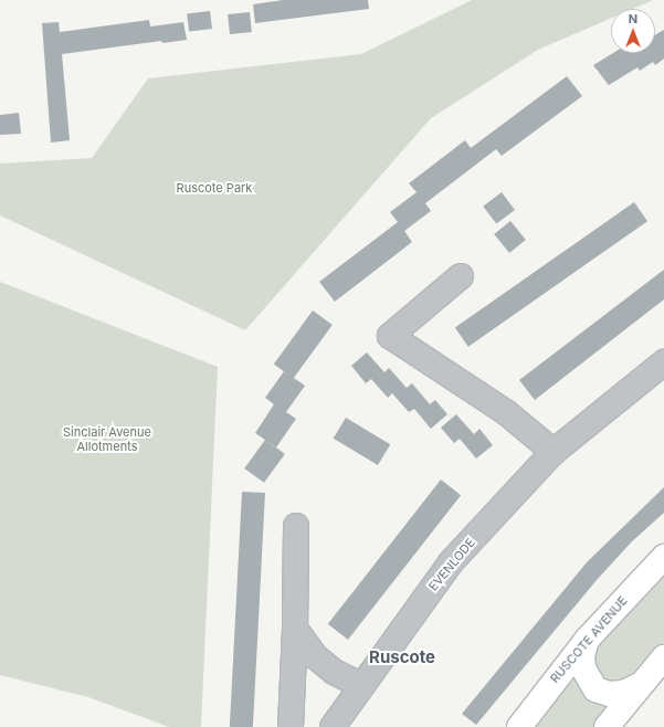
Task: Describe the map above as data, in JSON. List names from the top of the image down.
{
  "streets": {
    "main road": ["RUSCOTE AVENUE"],
    "street": ["EVENLODE"]
  },
  "districts": ["Ruscote"],
  "parks": ["Ruscote Park", "Sinclair Avenue Allotments"],
  "north": "top"
}
